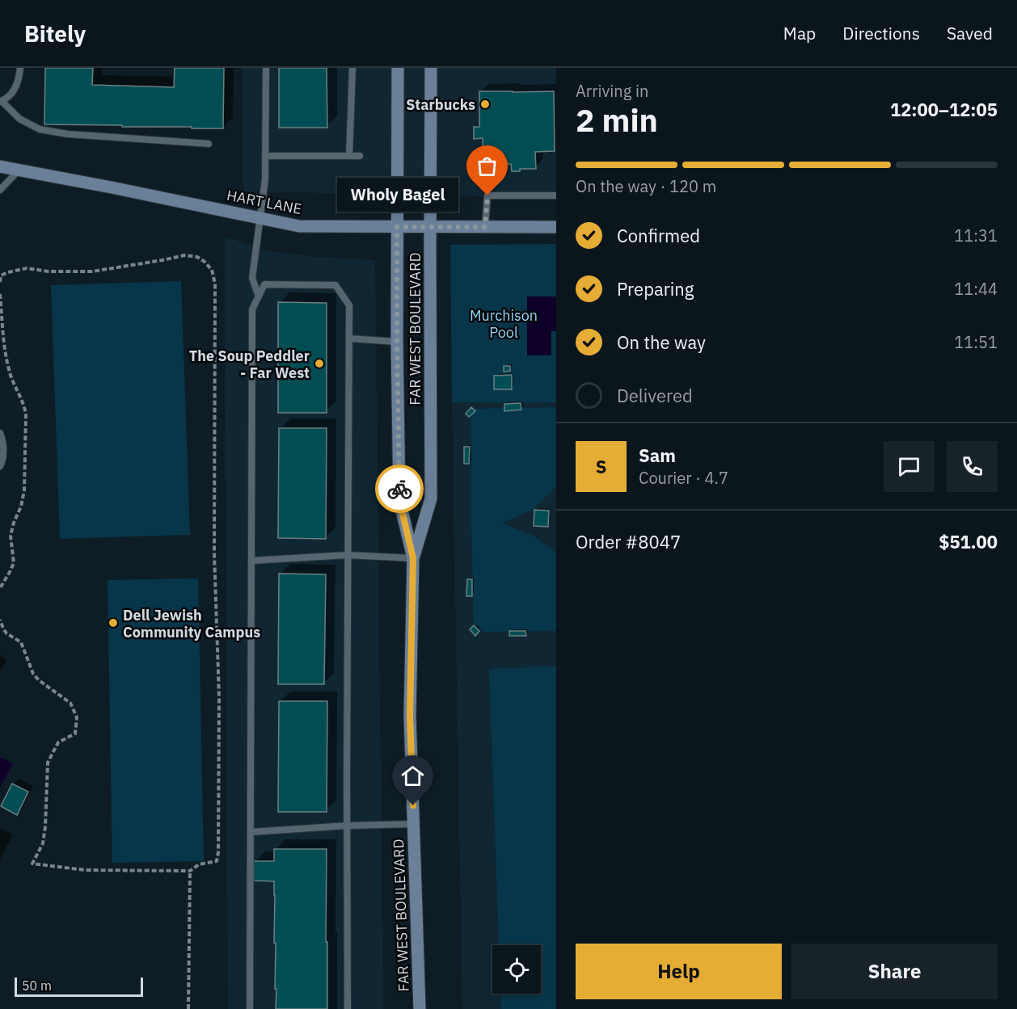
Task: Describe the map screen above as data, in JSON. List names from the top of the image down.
{
  "streets": {
    "street": ["HART LANE", "FAR WEST BOULEVARD"]
  },
  "crossings": [
    ["HART LANE", "FAR WEST BOULEVARD"]
  ],
  "parks": ["Murchison Pool"],
  "places": [
    "Starbucks",
    "Wholy Bagel",
    "The Soup Peddler - Far West",
    "Dell Jewish Community Campus"
  ],
  "scale_bar": "50 m",
  "page": {
    "header": "Bitely",
    "nav": ["Map", "Directions", "Saved"],
    "heading": ["2 min", "Arriving in", "12:00–12:05"],
    "panel": [
      "Sam",
      "Courier · 4.7",
      "Order #8047",
      "$51.00"
    ],
    "bar": "On the way · 120 m",
    "bubble": "Wholy Bagel",
    "list": [
      ["Confirmed", "11:31"],
      ["Preparing", "11:44"],
      ["On the way", "11:51"],
      "Delivered"
    ],
    "round": "S",
    "buttons": ["Help", "Share"],
    "scale": "50 m"
  }
}
